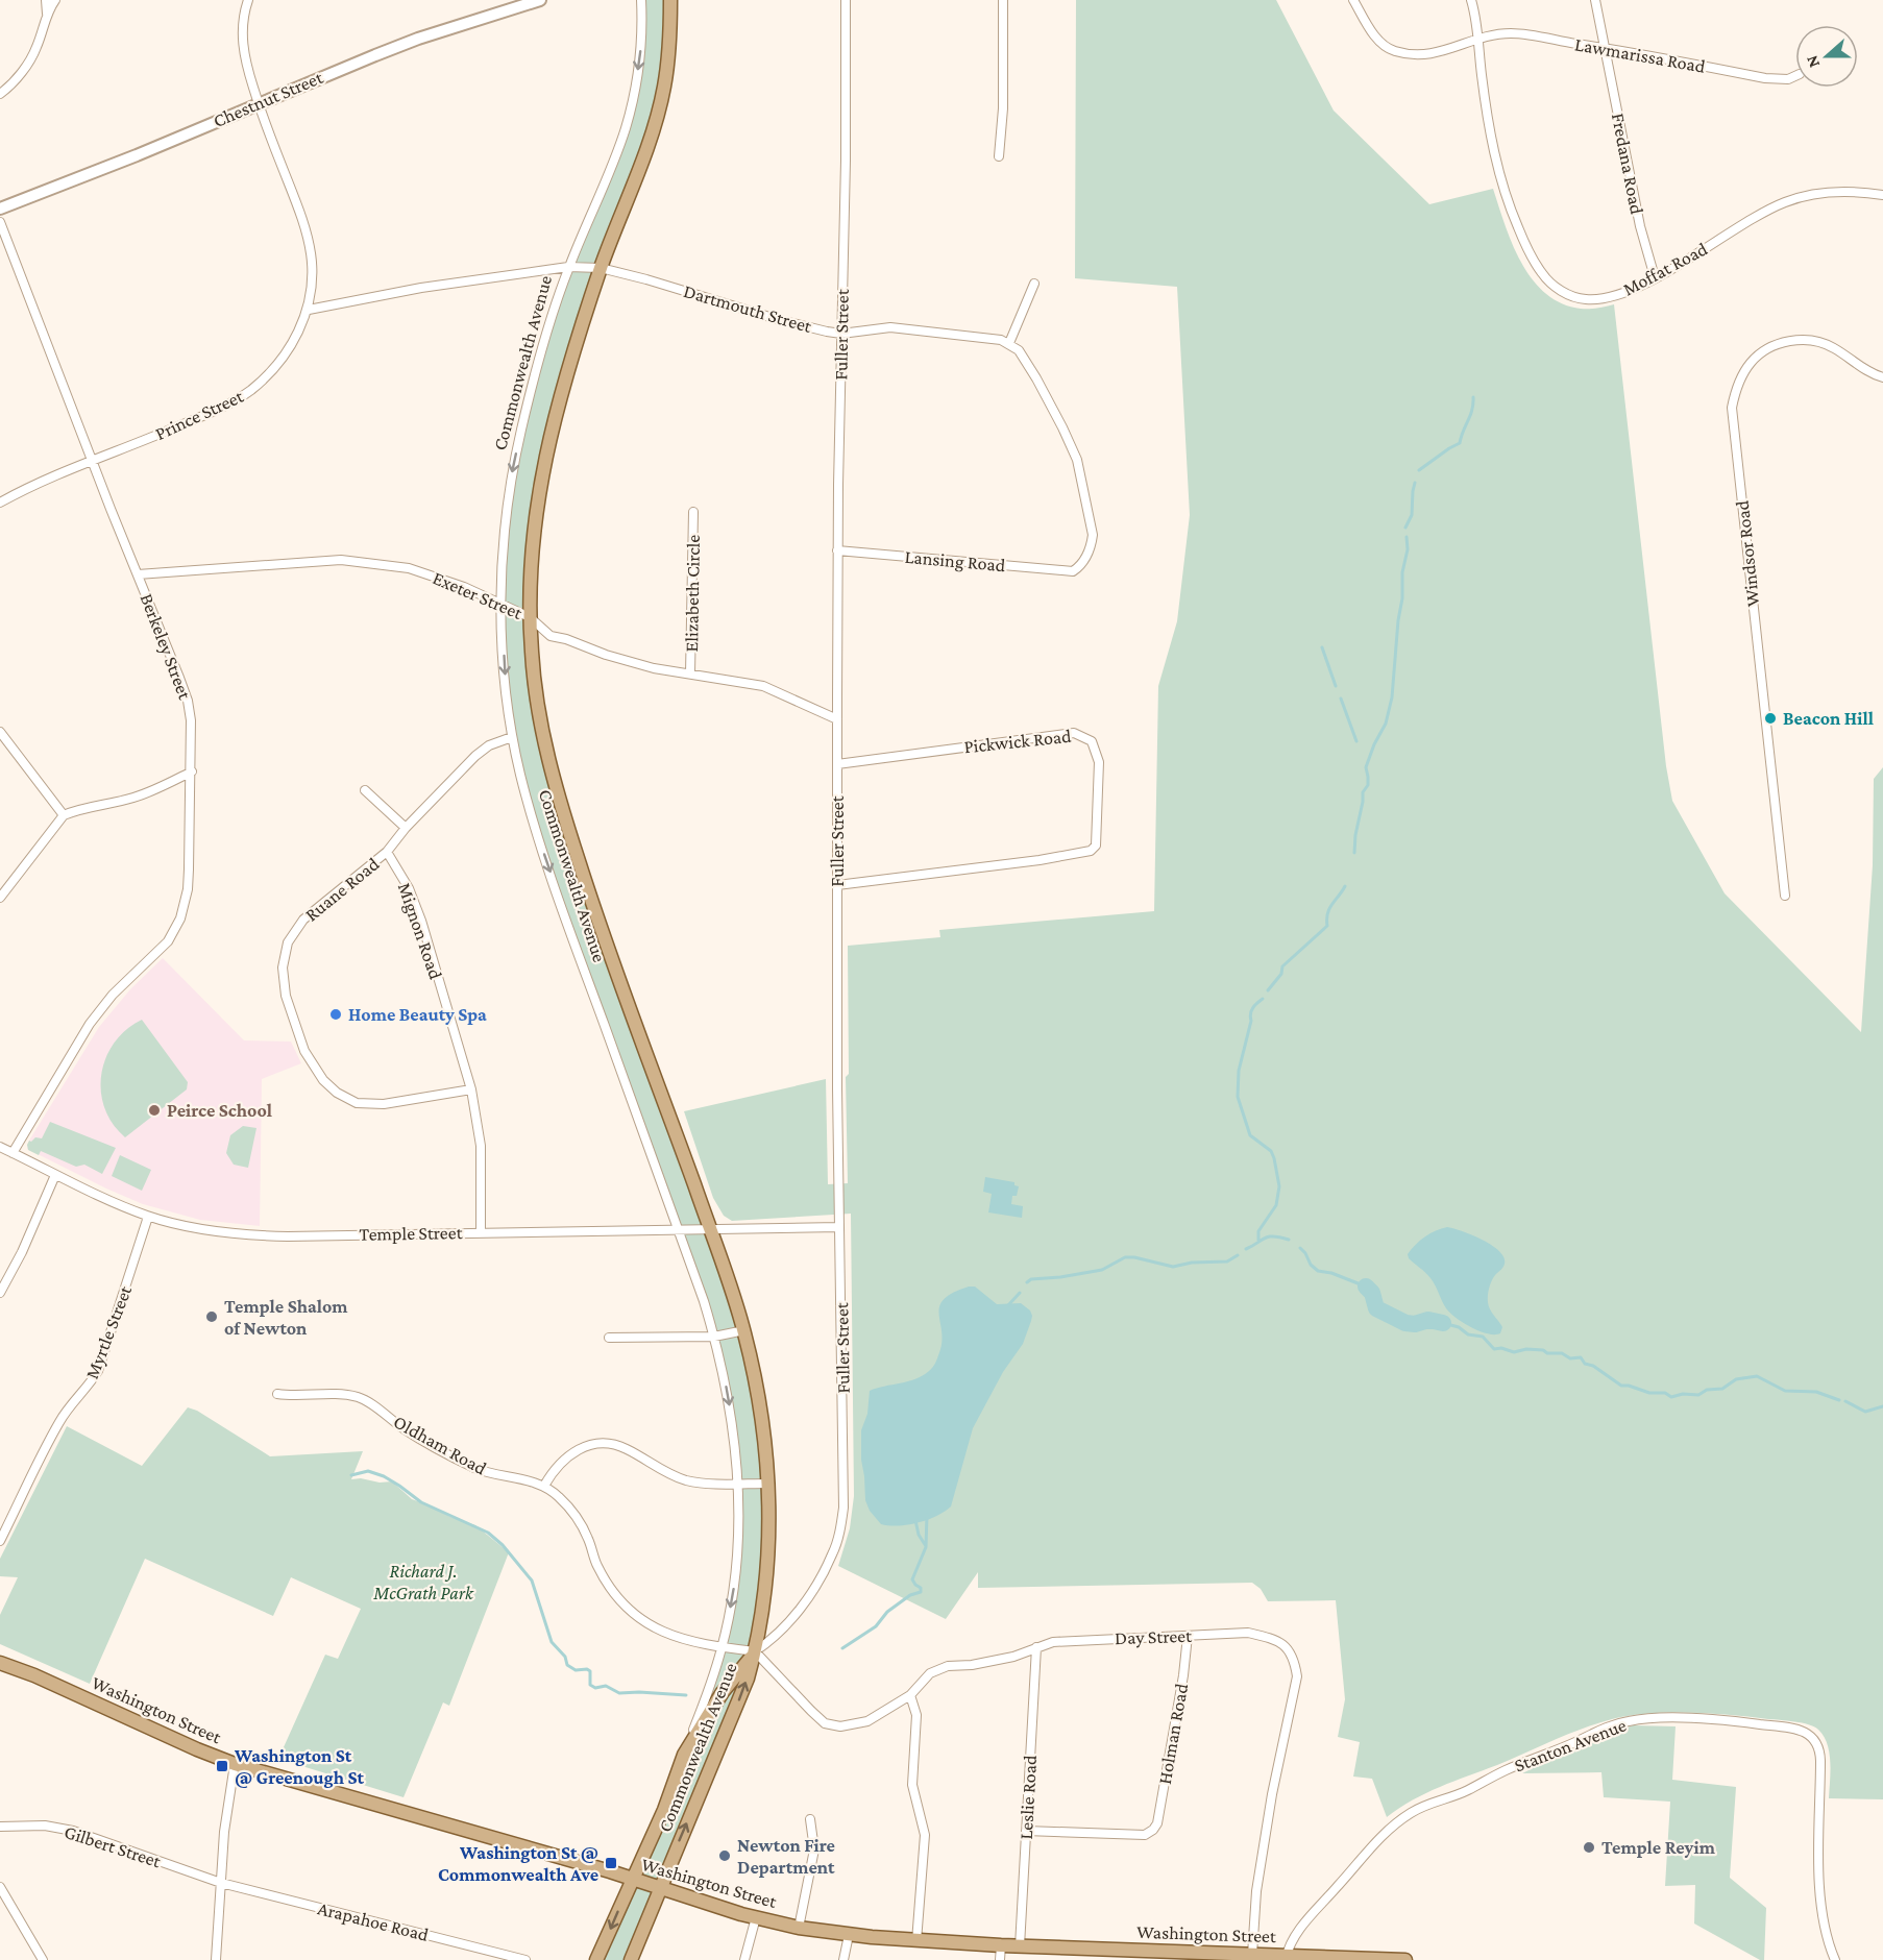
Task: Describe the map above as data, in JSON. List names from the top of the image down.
{
  "streets": {
    "main road": ["Chestnut Street", "Commonwealth Avenue", "Washington Street"],
    "street": [
      "Lawmarissa Road",
      "Fredana Road",
      "Moffat Road",
      "Dartmouth Street",
      "Fuller Street",
      "Prince Street",
      "Windsor Road",
      "Lansing Road",
      "Elizabeth Circle",
      "Exeter Street",
      "Berkeley Street",
      "Pickwick Road",
      "Ruane Road",
      "Mignon Road",
      "Temple Street",
      "Myrtle Street",
      "Oldham Road",
      "Day Street",
      "Holman Road",
      "Stanton Avenue",
      "Leslie Road",
      "Gilbert Street",
      "Arapahoe Road"
    ]
  },
  "crossings": [
    ["Lawmarissa Road", "Fredana Road"],
    ["Lawmarissa Road", "Moffat Road"],
    ["Chestnut Street", "Prince Street"],
    ["Fredana Road", "Moffat Road"],
    ["Dartmouth Street", "Fuller Street"],
    ["Dartmouth Street", "Commonwealth Avenue"],
    ["Dartmouth Street", "Prince Street"],
    ["Dartmouth Street", "Lansing Road"],
    ["Fuller Street", "Commonwealth Avenue"],
    ["Fuller Street", "Lansing Road"],
    ["Fuller Street", "Exeter Street"],
    ["Fuller Street", "Pickwick Road"],
    ["Fuller Street", "Temple Street"],
    ["Fuller Street", "Day Street"],
    ["Commonwealth Avenue", "Exeter Street"],
    ["Commonwealth Avenue", "Ruane Road"],
    ["Commonwealth Avenue", "Temple Street"],
    ["Commonwealth Avenue", "Day Street"],
    ["Commonwealth Avenue", "Washington Street"],
    ["Prince Street", "Berkeley Street"],
    ["Elizabeth Circle", "Exeter Street"],
    ["Exeter Street", "Berkeley Street"],
    ["Berkeley Street", "Temple Street"],
    ["Ruane Road", "Mignon Road"],
    ["Mignon Road", "Temple Street"],
    ["Temple Street", "Myrtle Street"],
    ["Day Street", "Washington Street"],
    ["Day Street", "Holman Road"],
    ["Day Street", "Leslie Road"],
    ["Washington Street", "Stanton Avenue"],
    ["Washington Street", "Leslie Road"],
    ["Holman Road", "Leslie Road"],
    ["Gilbert Street", "Arapahoe Road"]
  ],
  "parks": ["Richard J. McGrath Park"],
  "places": {
    "other": [
      "Beacon Hill",
      "Home Beauty Spa",
      "Peirce School",
      "Temple Shalom of Newton",
      "Temple Reyim",
      "Newton Fire Department"
    ],
    "transit": ["Washington St @ Greenough St", "Washington St @ Commonwealth Ave"]
  },
  "north": "left"
}
